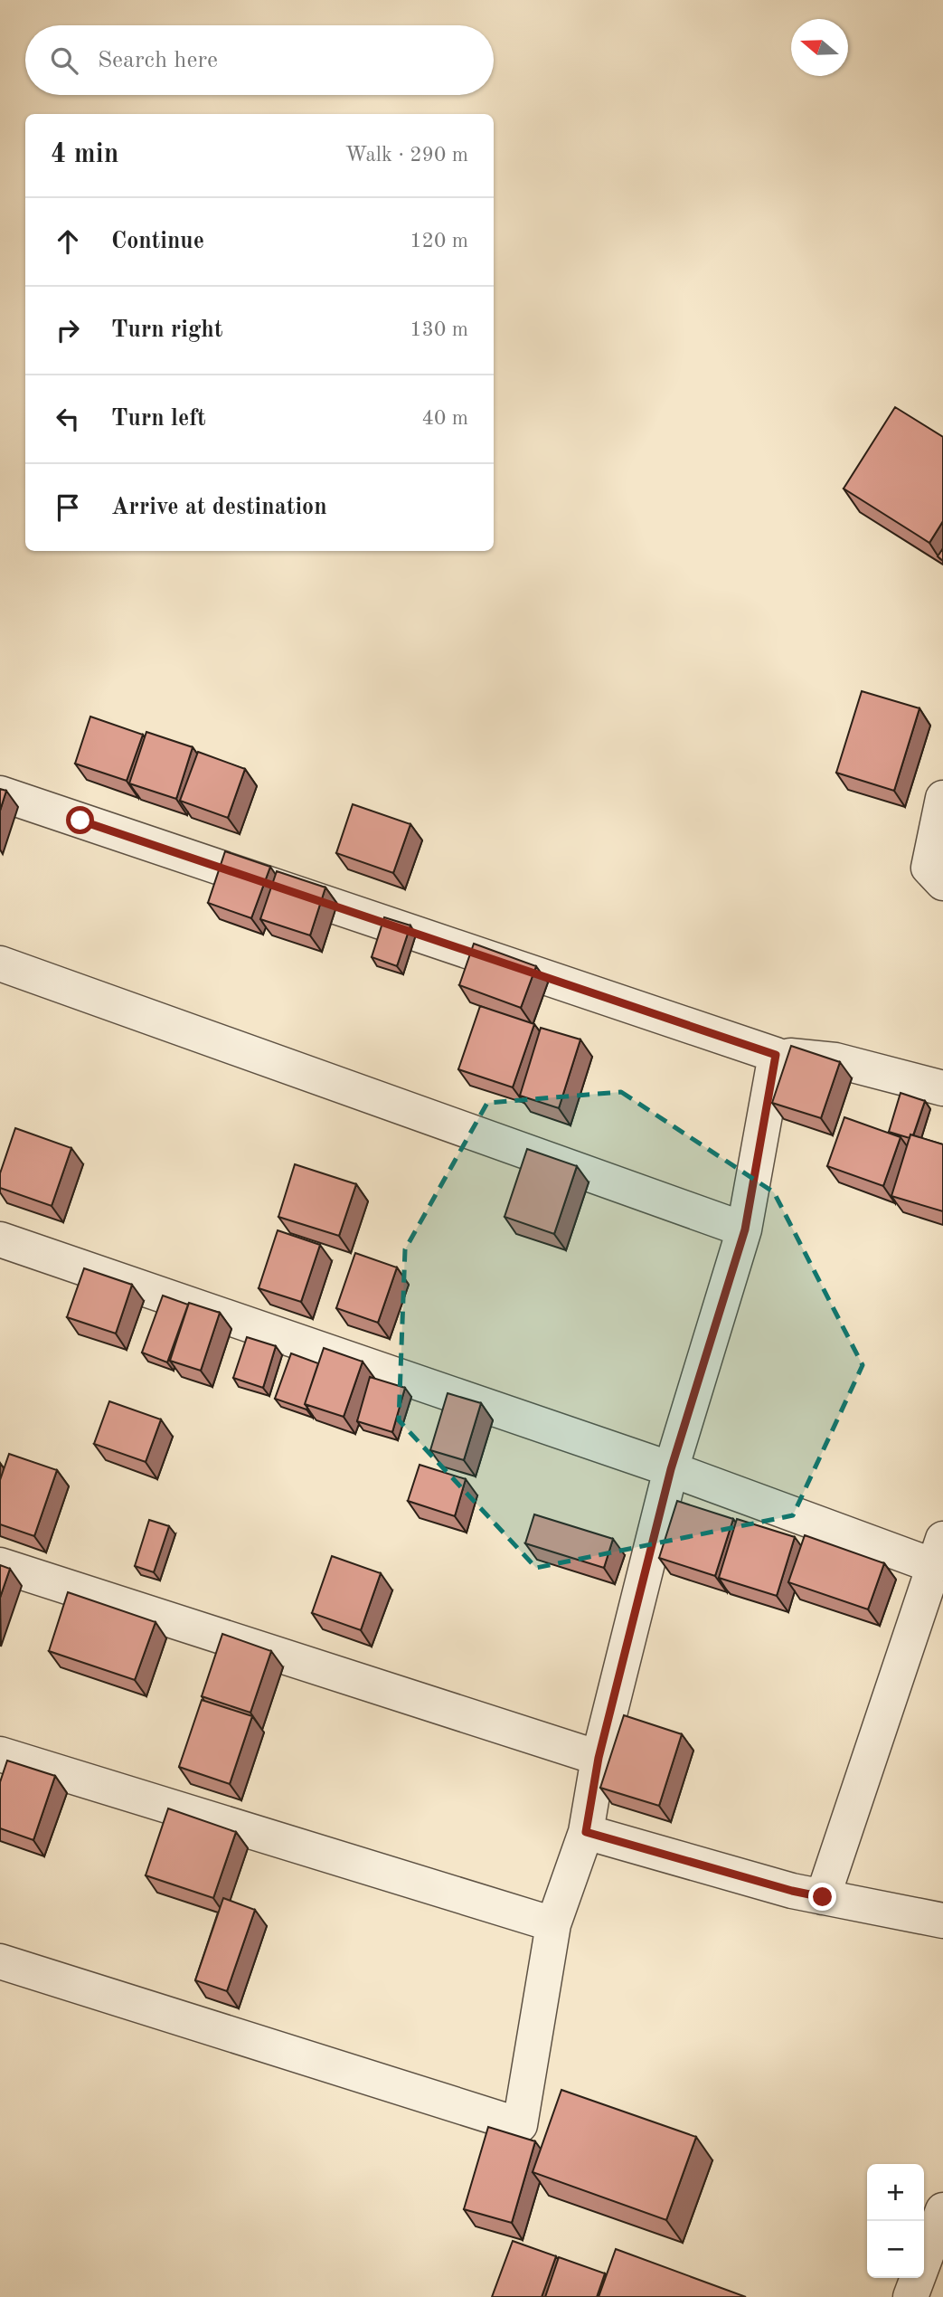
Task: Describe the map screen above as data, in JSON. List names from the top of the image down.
{
  "north": "left",
  "page": {
    "search": "Search here",
    "heading": ["4 min", "Walk · 290 m"],
    "list": [
      ["Continue", "120 m"],
      ["Turn right", "130 m"],
      ["Turn left", "40 m"],
      "Arrive at destination"
    ],
    "map_buttons": ["+", "−"]
  }
}
